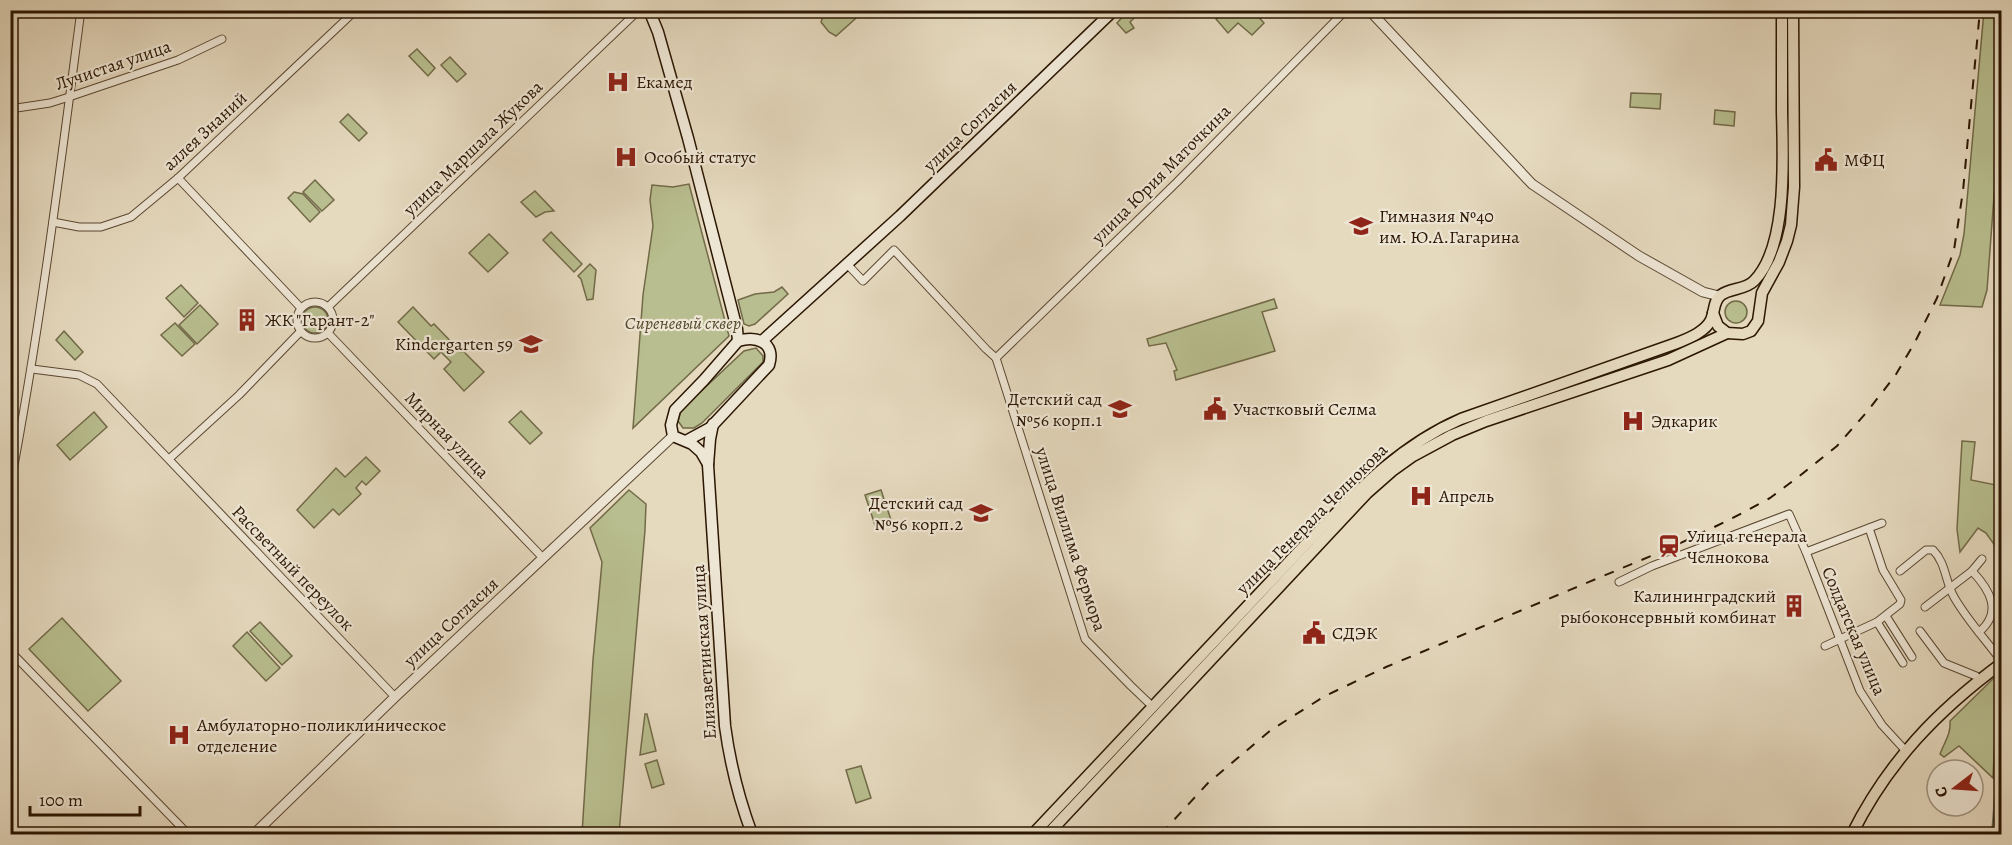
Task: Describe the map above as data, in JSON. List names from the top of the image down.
{
  "streets": {
    "main road": ["улица Согласия", "улица Генерала Челнокова", "Елизаветинская улица"],
    "street": [
      "Лучистая улица",
      "аллея Знаний",
      "улица Маршала Жукова",
      "улица Юрия Маточкина",
      "Мирная улица",
      "улица Виллима Фермора",
      "Рассветный переулок",
      "Солдатская улица"
    ]
  },
  "crossings": [
    ["улица Согласия", "Мирная улица"],
    ["улица Согласия", "Рассветный переулок"],
    ["улица Маршала Жукова", "Мирная улица"],
    ["улица Юрия Маточкина", "улица Виллима Фермора"],
    ["улица Генерала Челнокова", "улица Виллима Фермора"]
  ],
  "parks": ["Сиреневый сквер"],
  "places": {
    "hospital": [
      "Екамед",
      "Особый статус",
      "Эдкарик",
      "Апрель",
      "Амбулаторно-поликлиническое отделение"
    ],
    "public building": ["МФЦ", "Участковый Селма", "СДЭК"],
    "school or university": [
      "Гимназия №40 им. Ю.А.Гагарина",
      "Kindergarten 59",
      "Детский сад №56 корп.1",
      "Детский сад №56 корп.2"
    ],
    "building": ["ЖК \"Гарант-2\"", "Калининградский рыбоконсервный комбинат"],
    "station": ["Улица генерала Челнокова"]
  },
  "scale_bar": "100 m",
  "north": "left"
}
